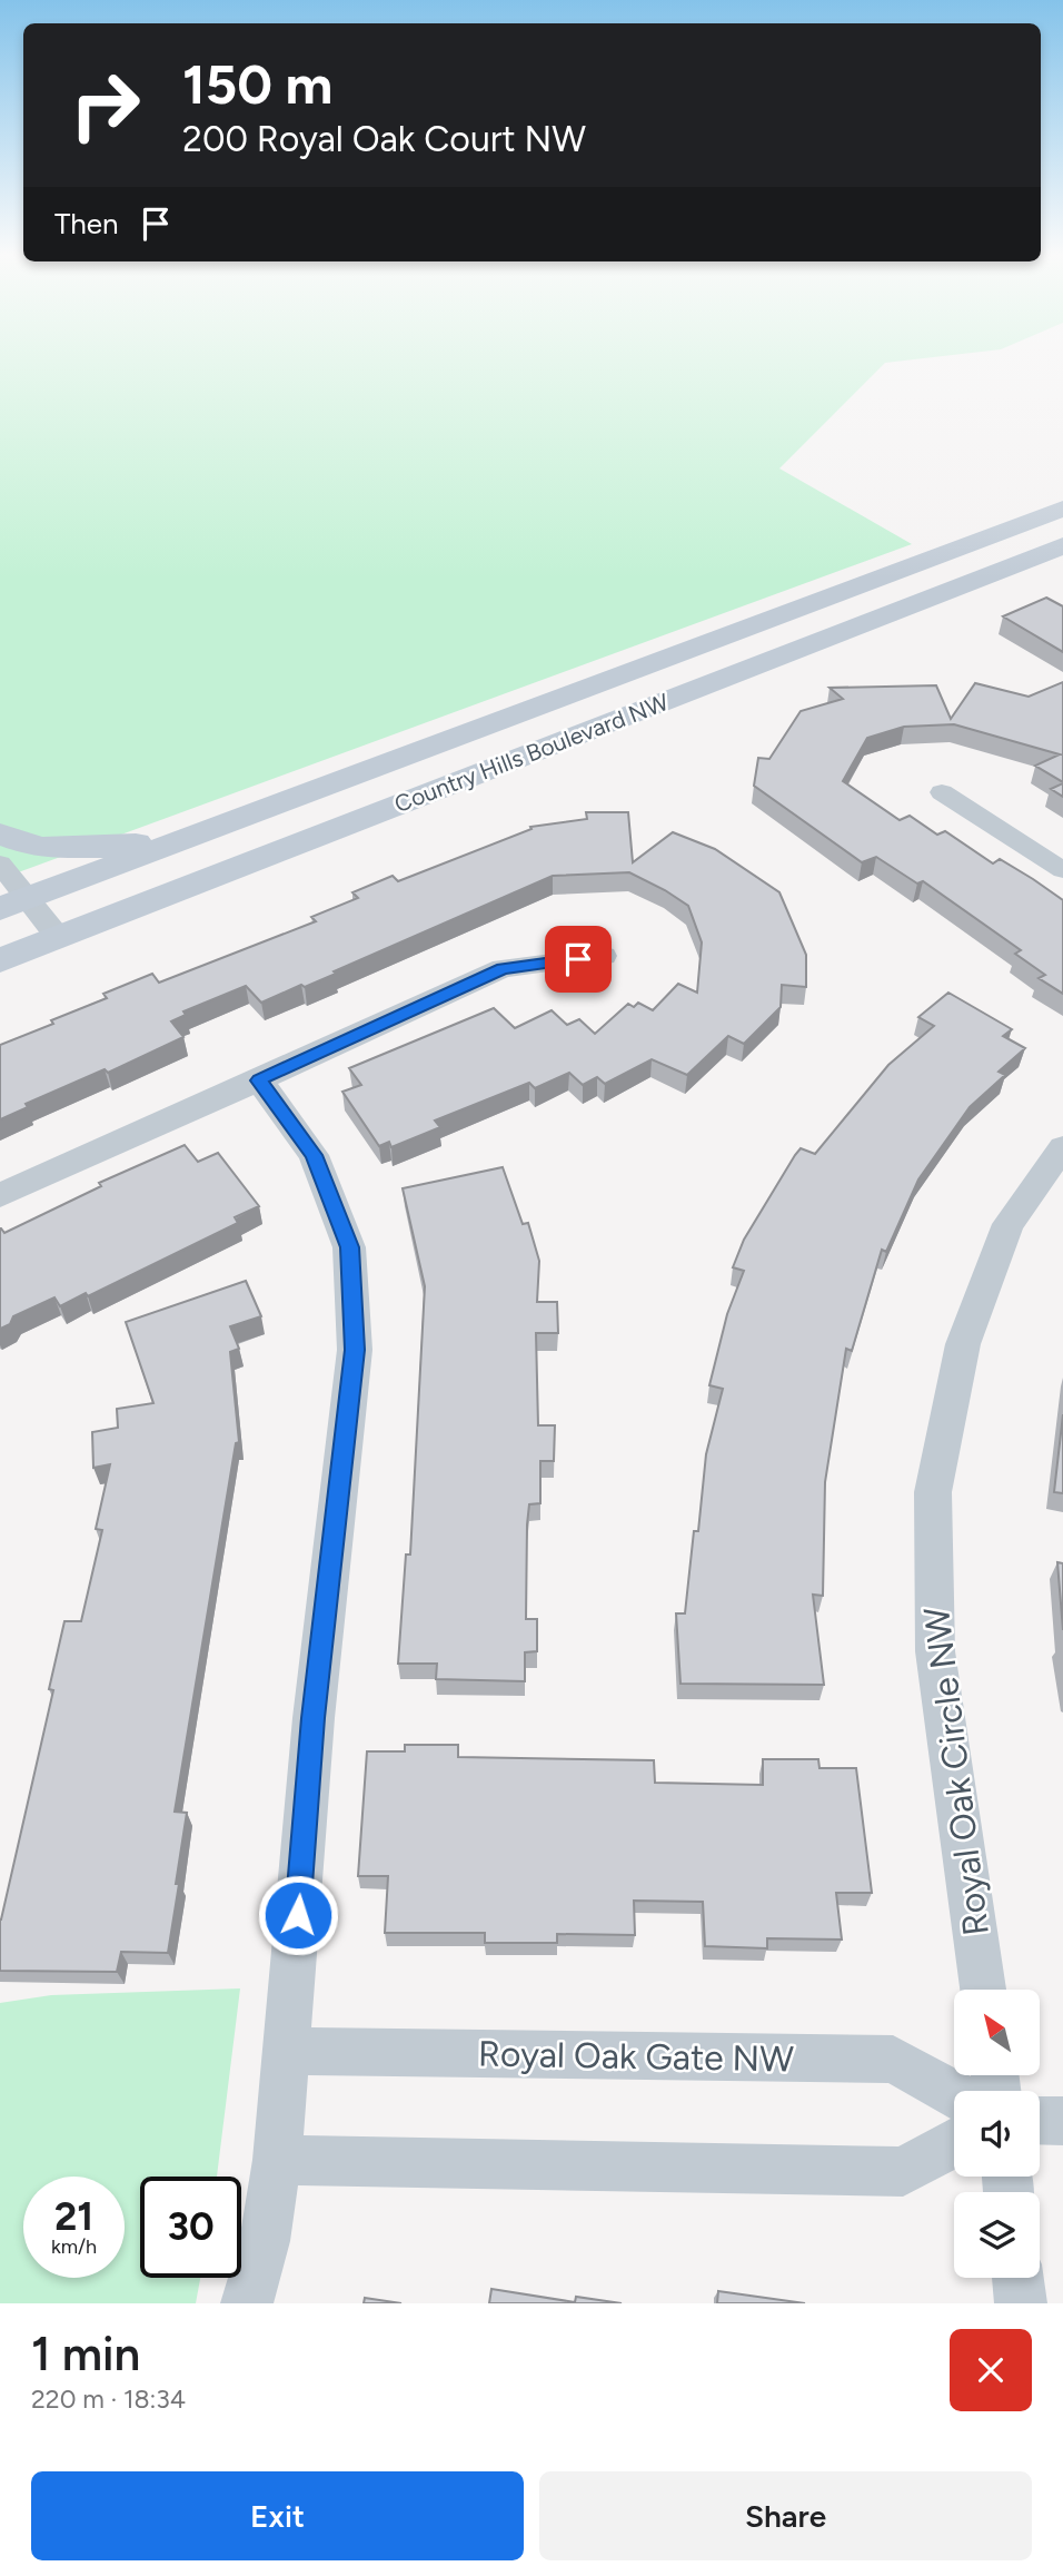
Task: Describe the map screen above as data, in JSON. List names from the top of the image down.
{
  "streets": {
    "main road": ["Country Hills Boulevard NW"],
    "street": ["Royal Oak Circle NW", "Royal Oak Gate NW"]
  },
  "north": "top left",
  "page": {
    "turn": ["150 m", "200 Royal Oak Court NW"],
    "then": "Then",
    "speed": "21 km/h",
    "limit": "30",
    "heading": ["1 min", "220 m · 18:34"],
    "buttons": ["Exit", "Share"]
  }
}
